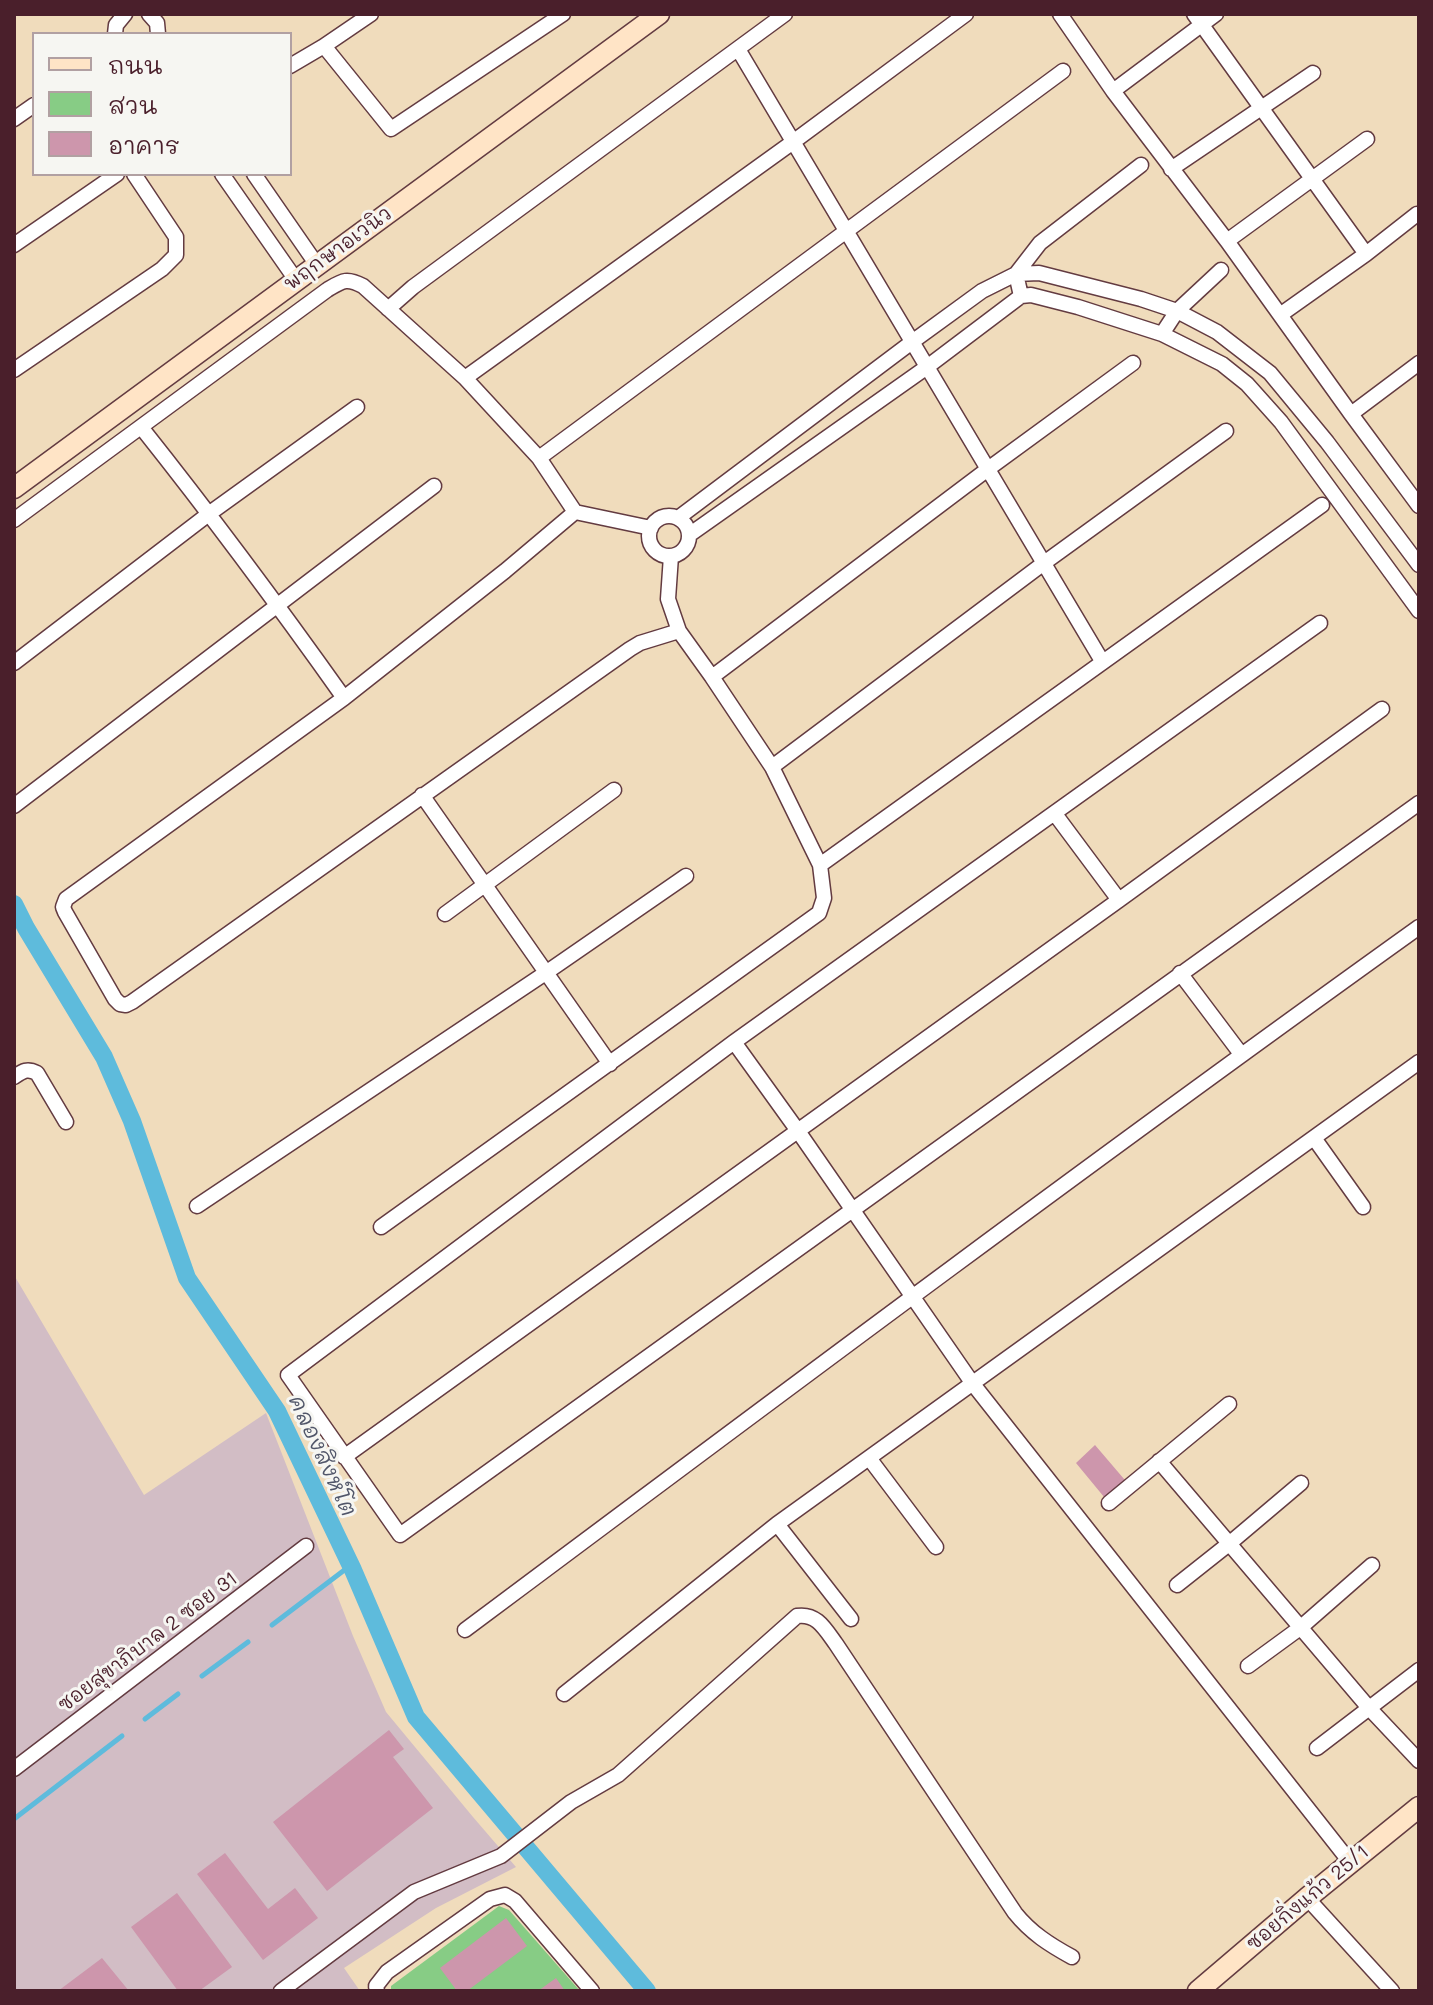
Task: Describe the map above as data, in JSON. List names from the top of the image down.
{
  "streets": {
    "street": ["พฤกษาอเวนิว", "ซอยสุขาภิบาล 2 ซอย 31", "ซอยกิ่งแก้ว 25/1"]
  },
  "water": ["คลองสิงห์โต"],
  "legend": ["ถนน", "สวน", "อาคาร"]
}
